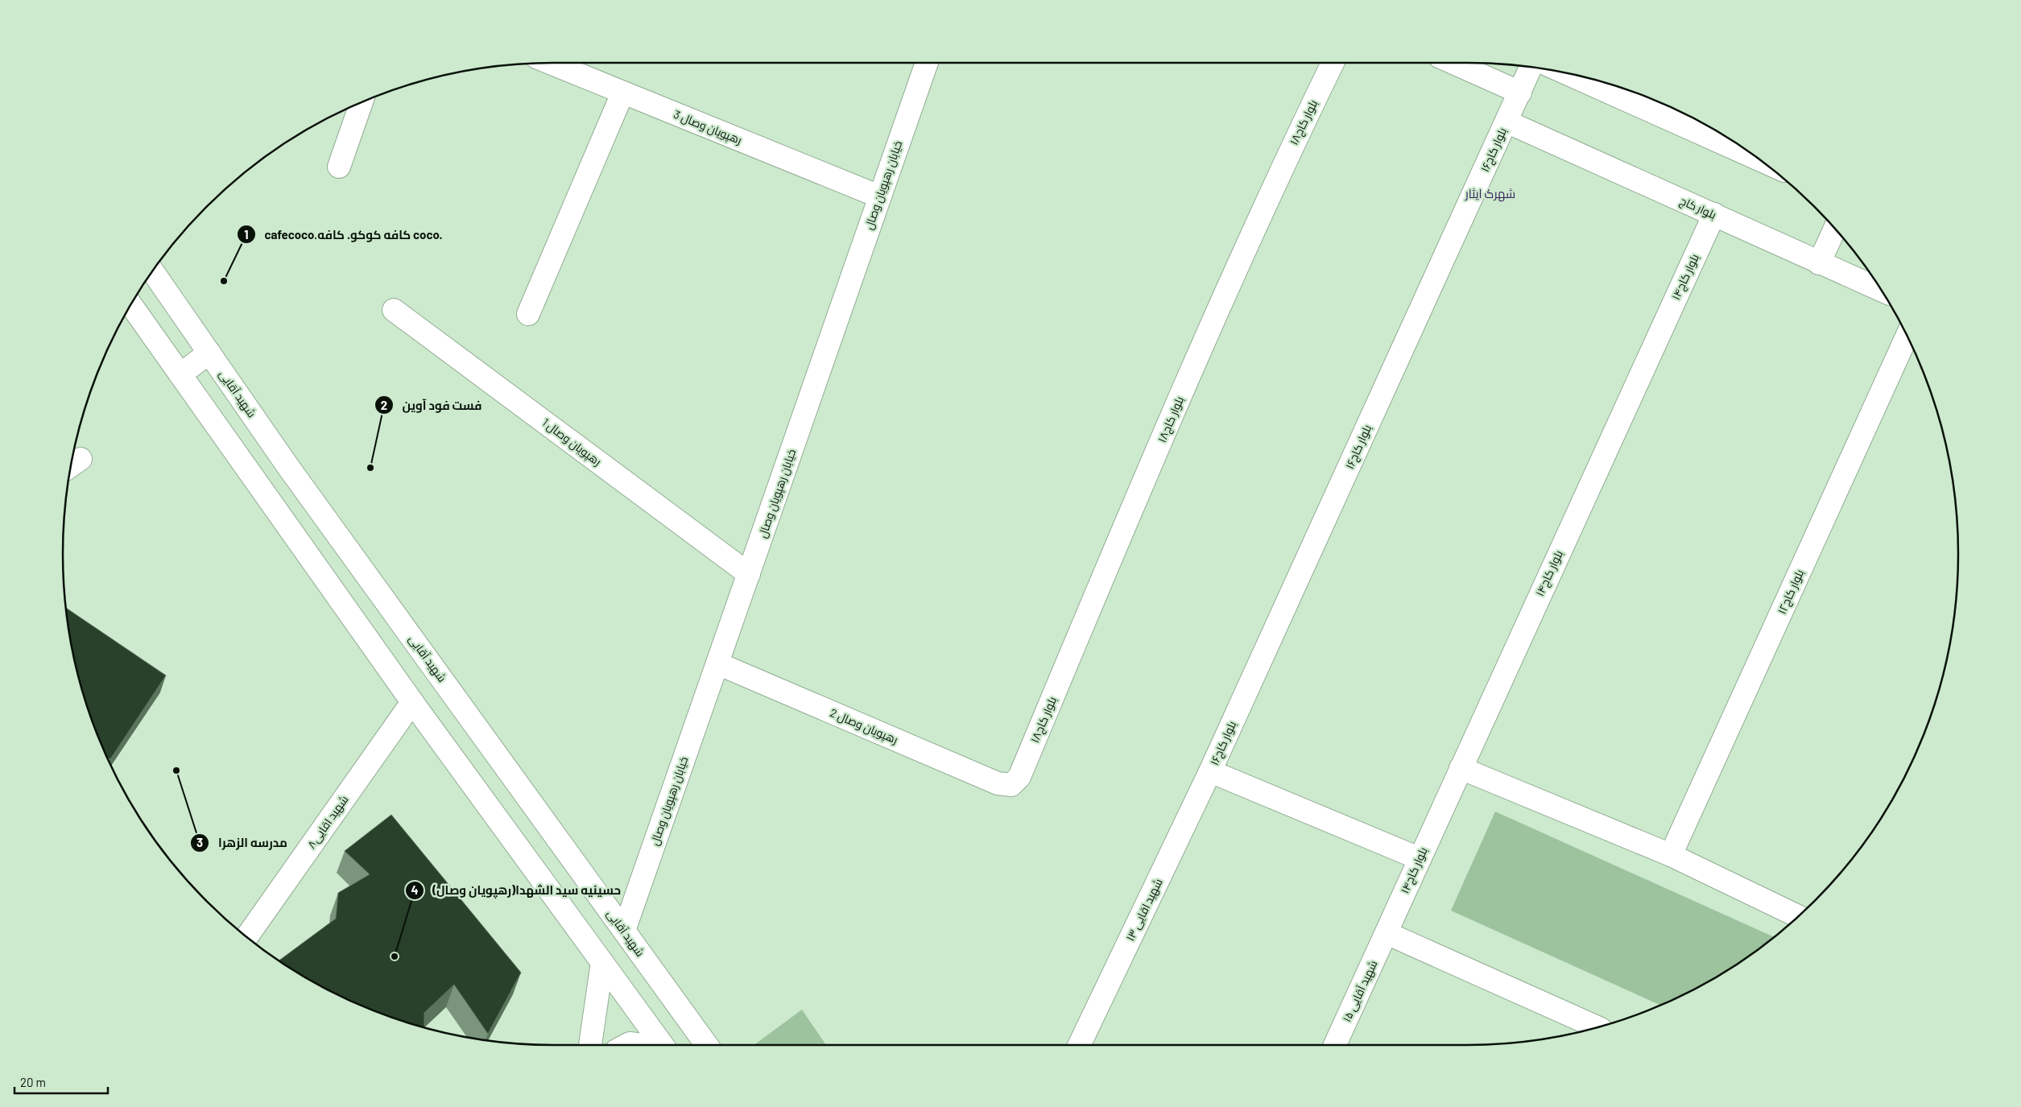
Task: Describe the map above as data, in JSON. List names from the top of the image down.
{
  "streets": {
    "street": [
      "بلوار کاج۱۸",
      "3 رهپویان وصال",
      "بلوار کاج۱۶",
      "خیابان رهپویان وصال",
      "بلوار کاج",
      "بلوار کاج۱۴",
      "شهید آقایی",
      "1 رهپویان وصال",
      "بلوار کاج۱۲",
      "2 رهپویان وصال",
      "شهید اقایی۸",
      "شهید اقایی ۱۳",
      "شهید آقایی ۱۵"
    ]
  },
  "crossings": [
    ["بلوار کاج۱۸", "2 رهپویان وصال"],
    ["3 رهپویان وصال", "خیابان رهپویان وصال"],
    ["بلوار کاج۱۶", "بلوار کاج"],
    ["بلوار کاج۱۶", "شهید اقایی ۱۳"],
    ["خیابان رهپویان وصال", "شهید آقایی"],
    ["خیابان رهپویان وصال", "1 رهپویان وصال"],
    ["خیابان رهپویان وصال", "2 رهپویان وصال"],
    ["بلوار کاج", "بلوار کاج۱۴"],
    ["بلوار کاج۱۴", "شهید آقایی ۱۵"]
  ],
  "districts": ["شهرک ایثار"],
  "places": [
    "cafecoco.کافه کوکو. کافه coco.",
    "فست فود آوین",
    "مدرسه الزهرا",
    "حسینیه سید الشهدا(رهپویان وصال)"
  ],
  "scale_bar": "20 m"
}
